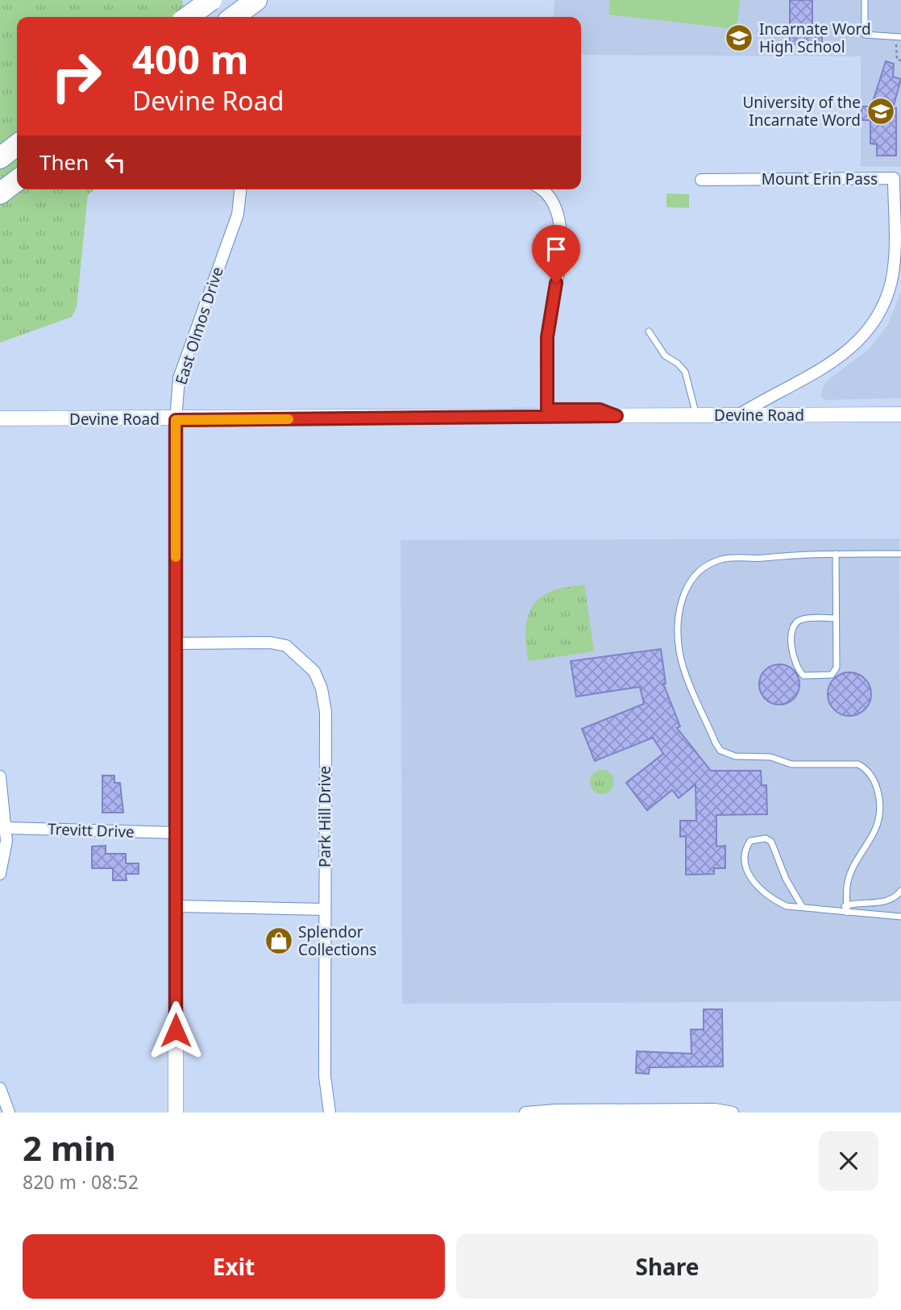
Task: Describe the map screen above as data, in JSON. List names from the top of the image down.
{
  "streets": {
    "street": [
      "Mount Erin Pass",
      "East Olmos Drive",
      "Devine Road",
      "Park Hill Drive",
      "Trevitt Drive"
    ]
  },
  "crossings": [
    ["Mount Erin Pass", "Devine Road"],
    ["East Olmos Drive", "Devine Road"],
    ["East Olmos Drive", "Park Hill Drive"],
    ["East Olmos Drive", "Trevitt Drive"]
  ],
  "places": {
    "school or university": ["Incarnate Word High School", "University of the Incarnate Word"],
    "shop": ["Splendor Collections"]
  },
  "page": {
    "turn": ["400 m", "Devine Road"],
    "then": "Then",
    "heading": ["2 min", "820 m · 08:52"],
    "buttons": ["Exit", "Share"]
  }
}
